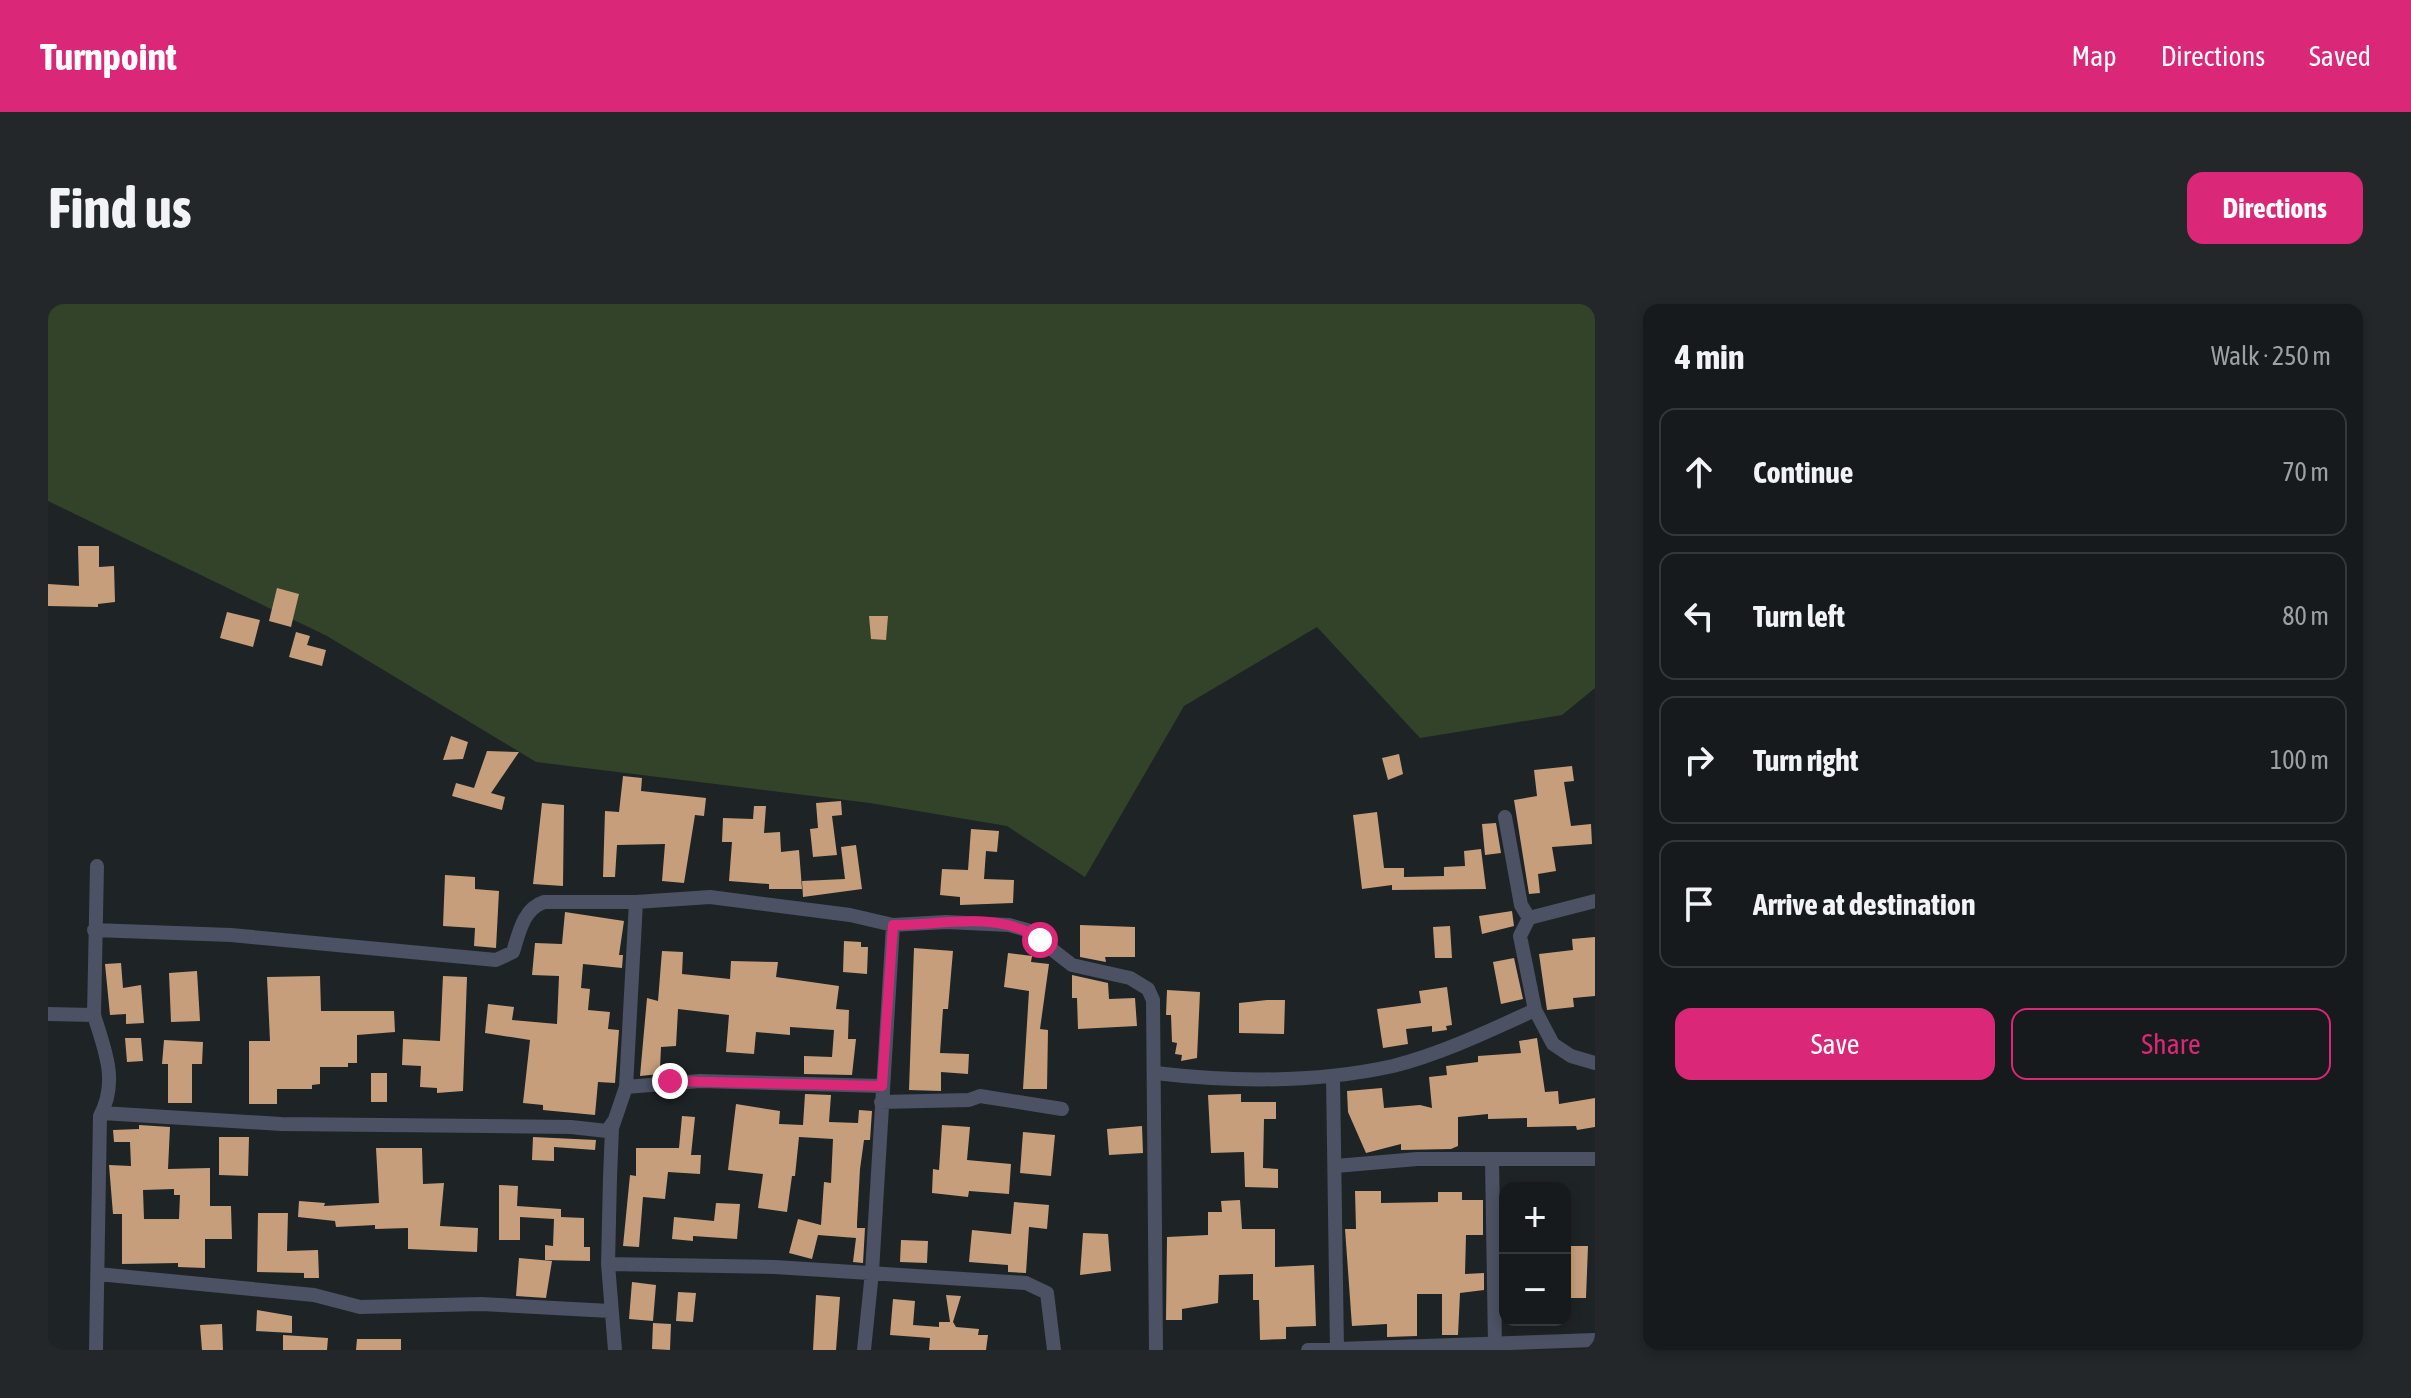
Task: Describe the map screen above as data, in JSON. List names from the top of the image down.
{
  "page": {
    "header": "Turnpoint",
    "nav": ["Map", "Directions", "Saved"],
    "buttons": [
      "Directions",
      ["Save", "Share"]
    ],
    "title": "Find us",
    "heading": ["4 min", "Walk · 250 m"],
    "list": [
      ["Continue", "70 m"],
      ["Turn left", "80 m"],
      ["Turn right", "100 m"],
      "Arrive at destination"
    ],
    "map_buttons": ["+", "−"]
  }
}
